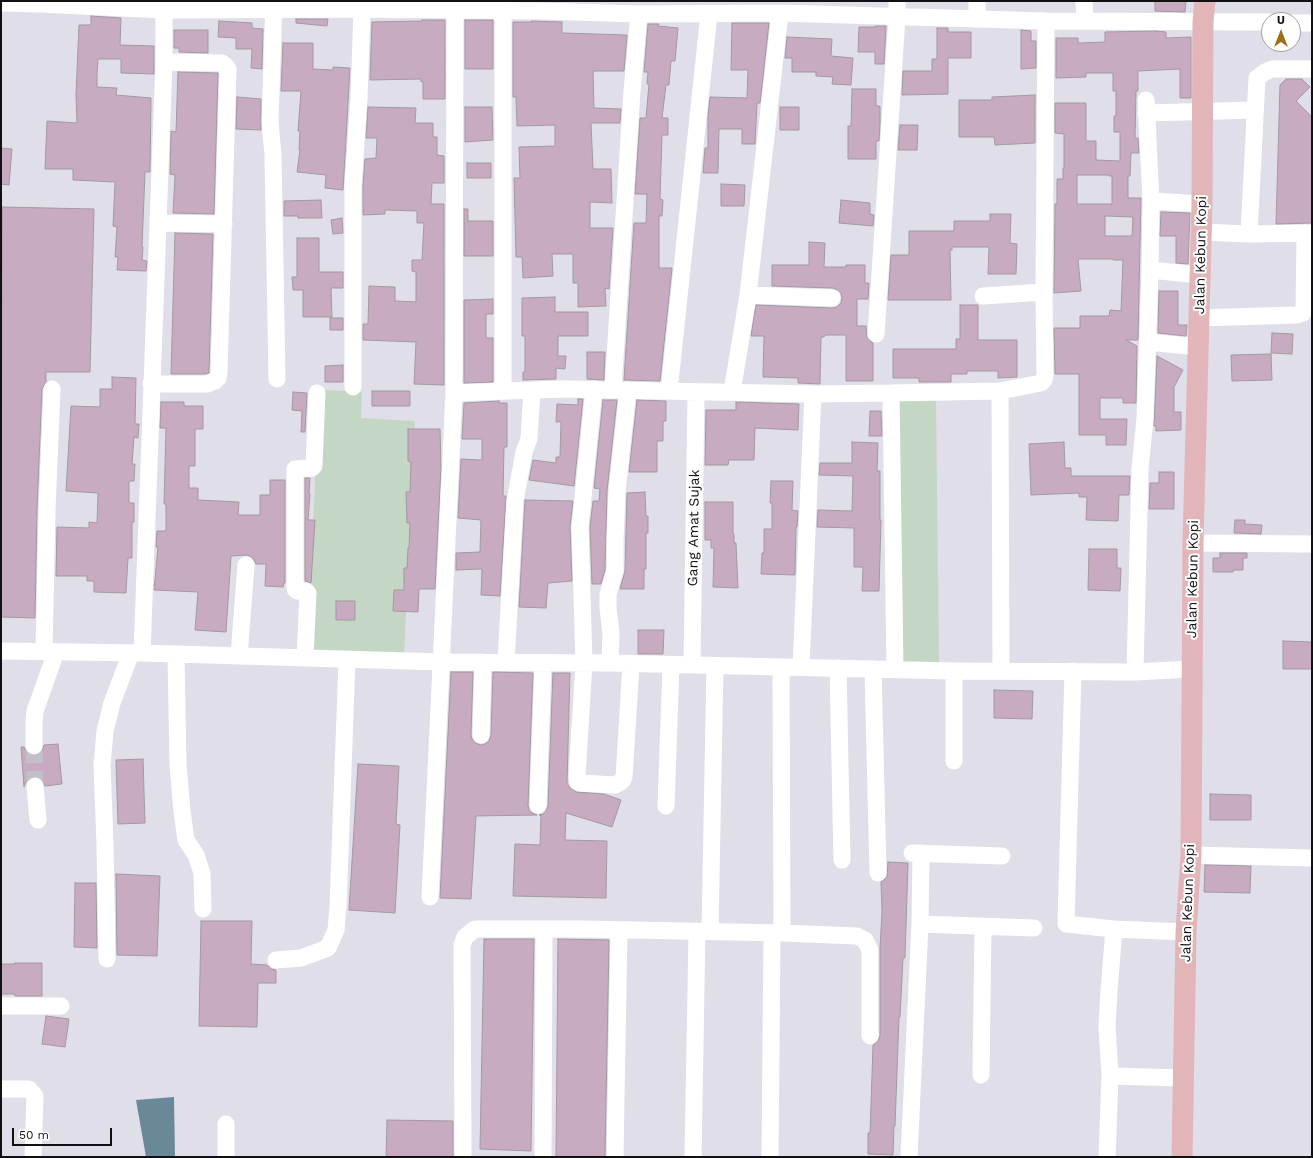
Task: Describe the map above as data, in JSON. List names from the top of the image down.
{
  "streets": {
    "main road": ["Jalan Kebun Kopi"],
    "street": ["Gang Amat Sujak"]
  },
  "scale_bar": "50 m",
  "north": "top"
}
